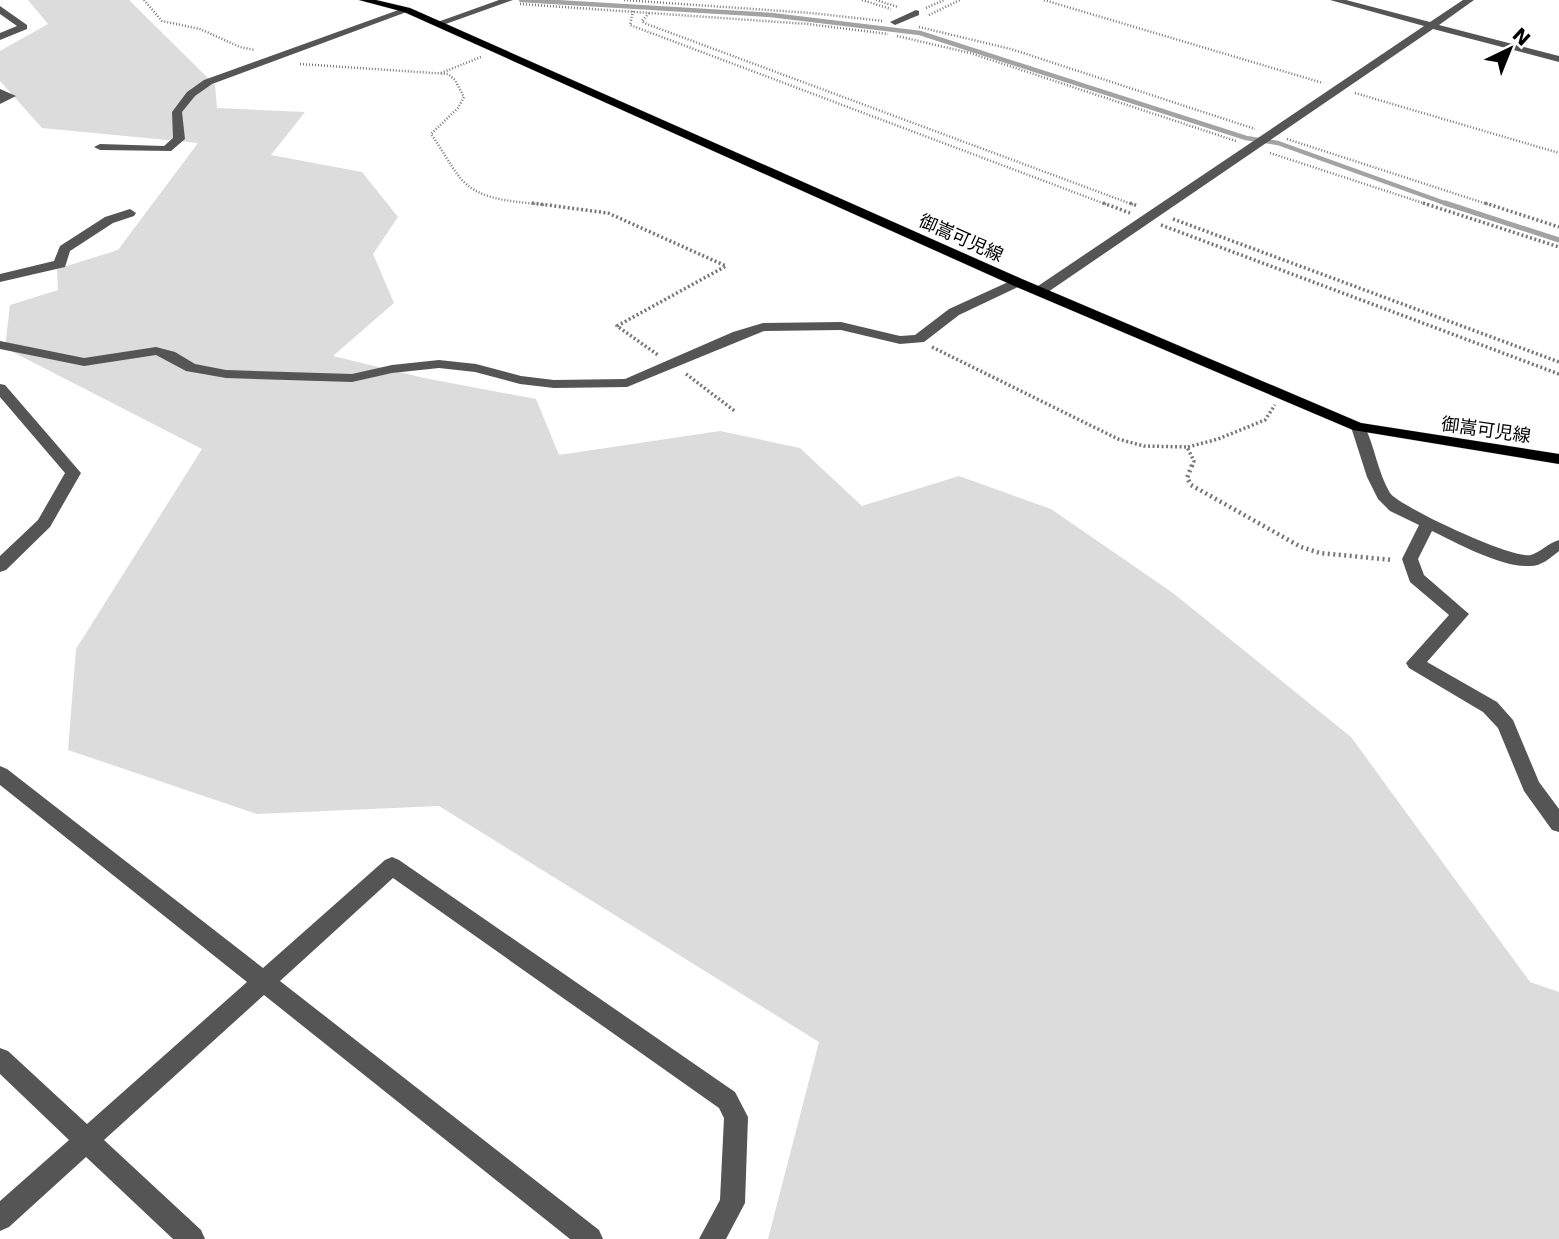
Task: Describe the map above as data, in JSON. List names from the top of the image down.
{
  "streets": {
    "main road": ["御嵩可児線"]
  },
  "north": "top right"
}
